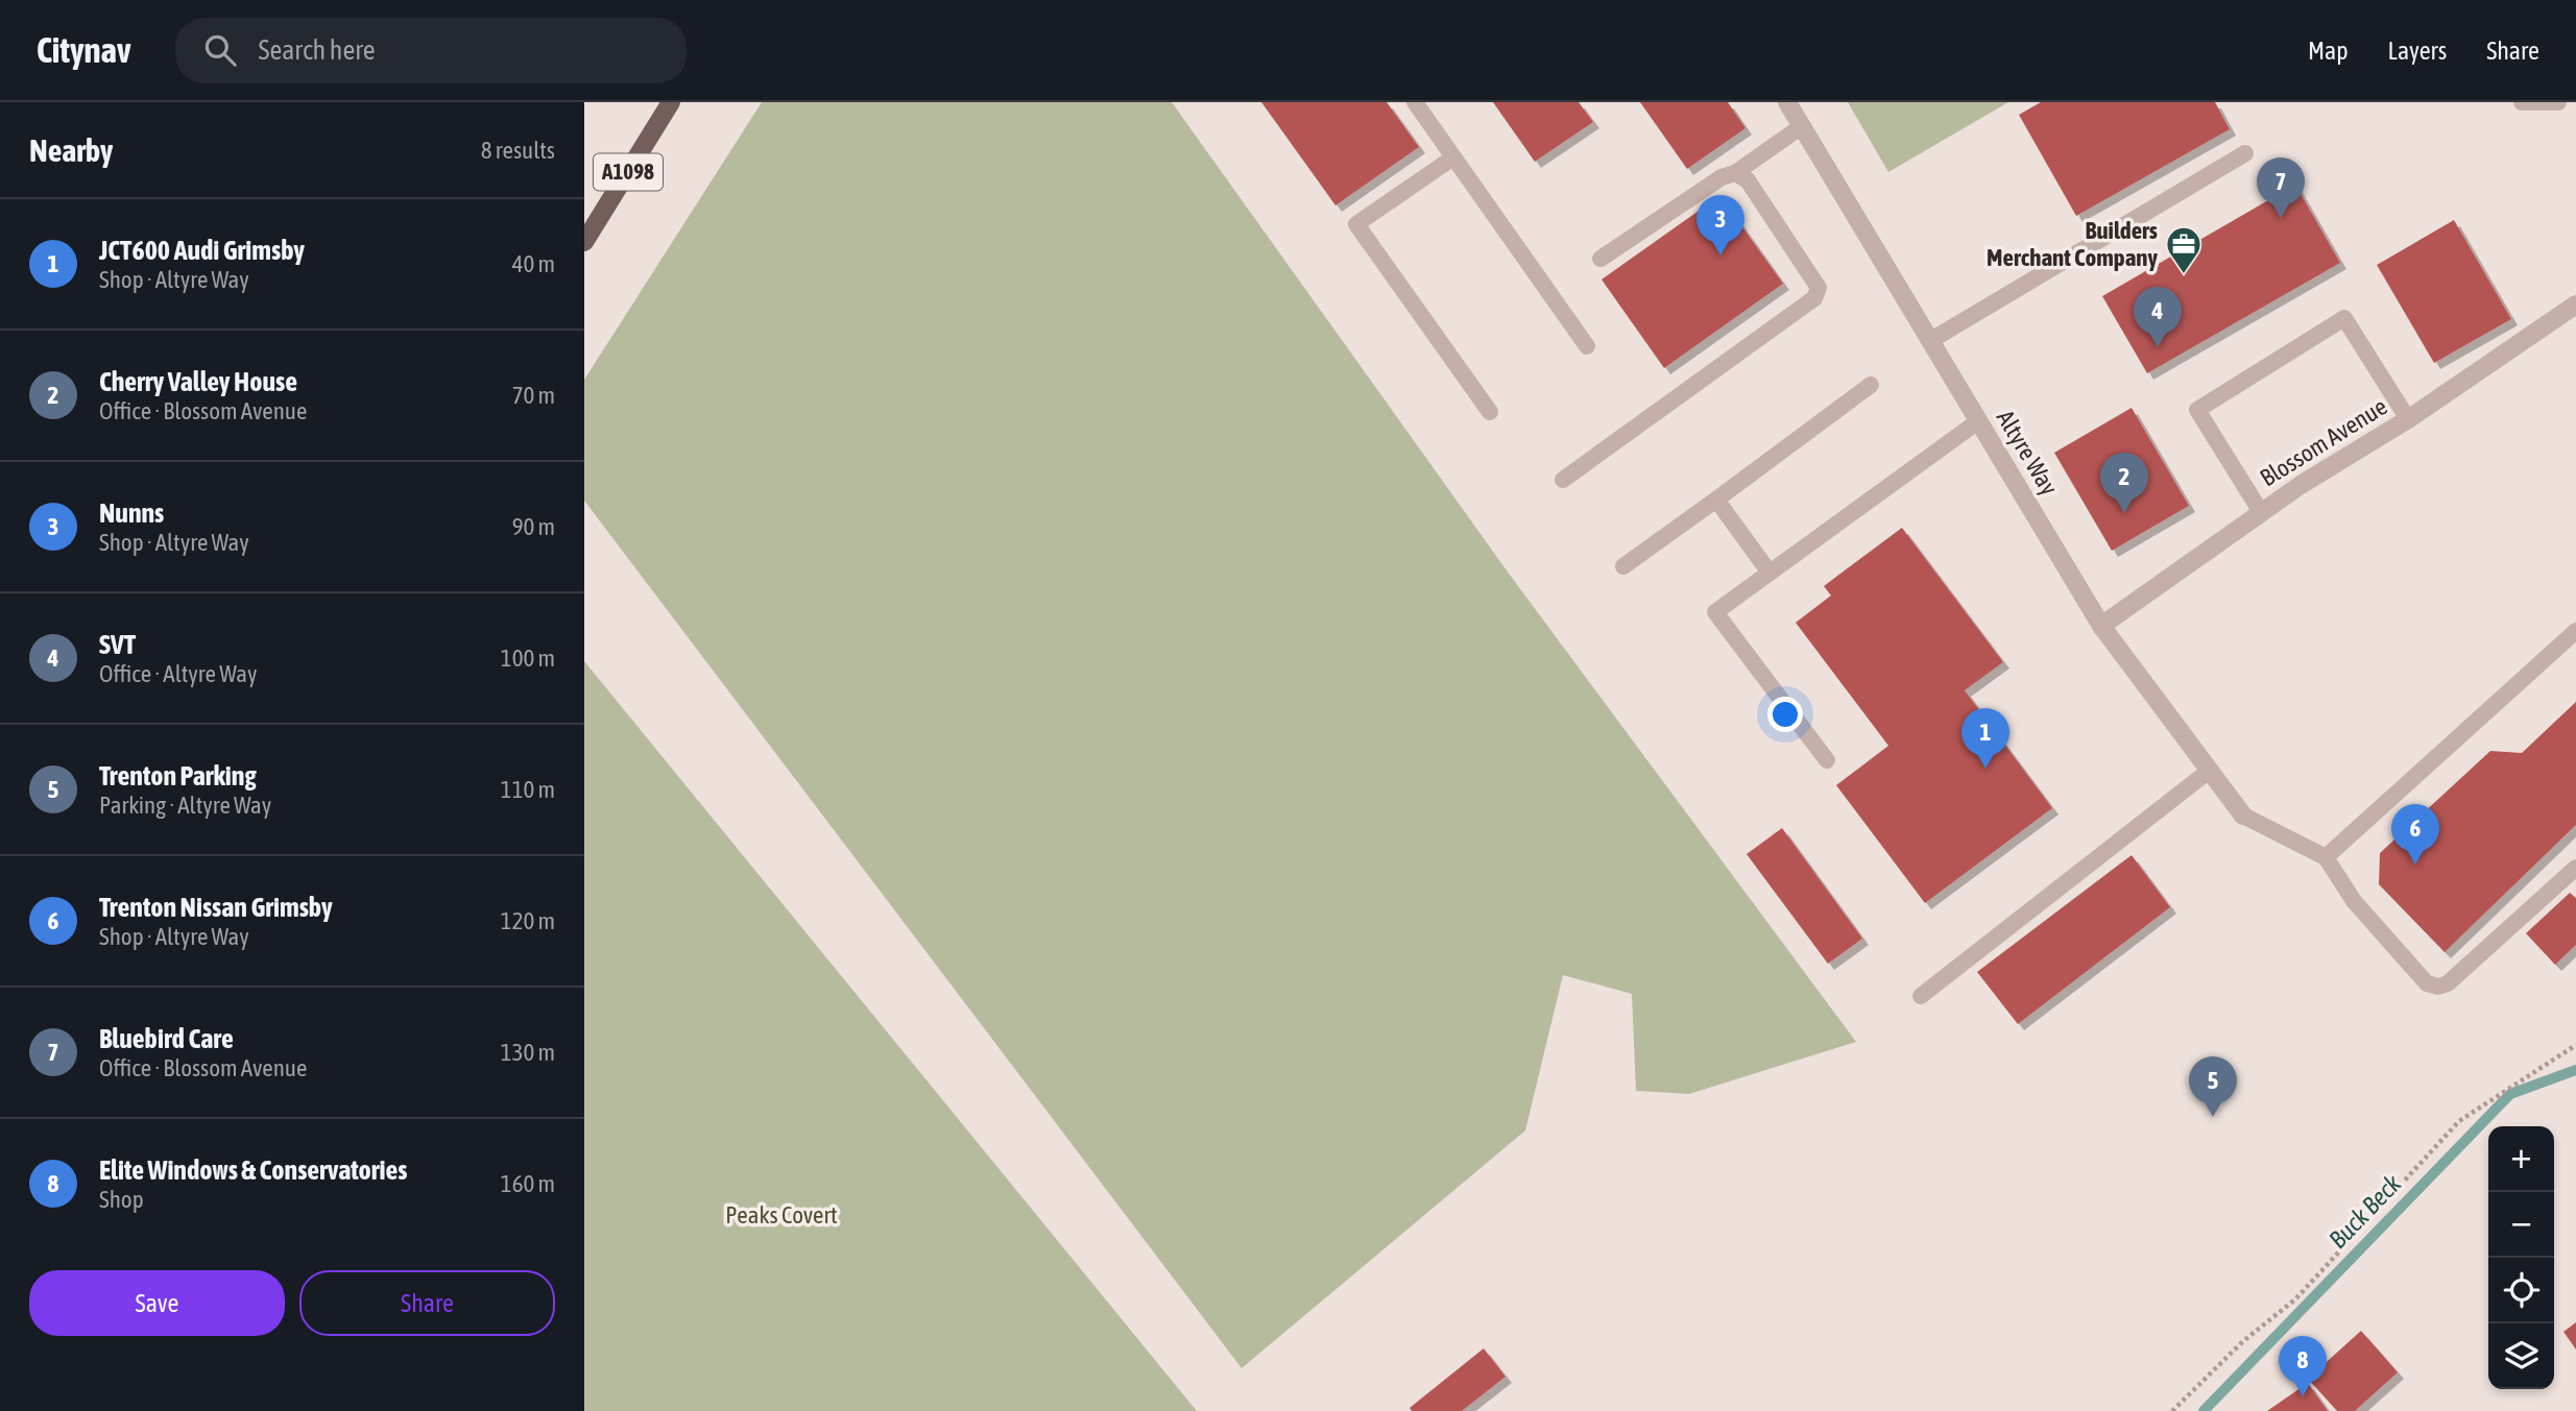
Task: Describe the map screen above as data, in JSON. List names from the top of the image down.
{
  "streets": {
    "main road": ["A1098"],
    "street": ["Blossom Avenue", "Altyre Way"]
  },
  "crossings": [
    ["Blossom Avenue", "Altyre Way"]
  ],
  "water": ["Buck Beck"],
  "parks": ["Peaks Covert"],
  "places": {
    "office": ["Builders Merchant Company"]
  },
  "page": {
    "header": "Citynav",
    "search": "Search here",
    "nav": ["Map", "Layers", "Share"],
    "heading": ["Nearby", "8 results"],
    "pins": [
      "7",
      "3",
      "4",
      "2",
      "1",
      "6",
      "5",
      "8"
    ],
    "list": [
      {
        "mark": "1",
        "name": "JCT600 Audi Grimsby",
        "note": "Shop · Altyre Way",
        "value": "40 m"
      },
      {
        "mark": "2",
        "name": "Cherry Valley House",
        "note": "Office · Blossom Avenue",
        "value": "70 m"
      },
      {
        "mark": "3",
        "name": "Nunns",
        "note": "Shop · Altyre Way",
        "value": "90 m"
      },
      {
        "mark": "4",
        "name": "SVT",
        "note": "Office · Altyre Way",
        "value": "100 m"
      },
      {
        "mark": "5",
        "name": "Trenton Parking",
        "note": "Parking · Altyre Way",
        "value": "110 m"
      },
      {
        "mark": "6",
        "name": "Trenton Nissan Grimsby",
        "note": "Shop · Altyre Way",
        "value": "120 m"
      },
      {
        "mark": "7",
        "name": "Bluebird Care",
        "note": "Office · Blossom Avenue",
        "value": "130 m"
      },
      {
        "mark": "8",
        "name": "Elite Windows & Conservatories",
        "note": "Shop",
        "value": "160 m"
      }
    ],
    "map_buttons": ["+", "−"],
    "buttons": ["Save", "Share"]
  }
}
